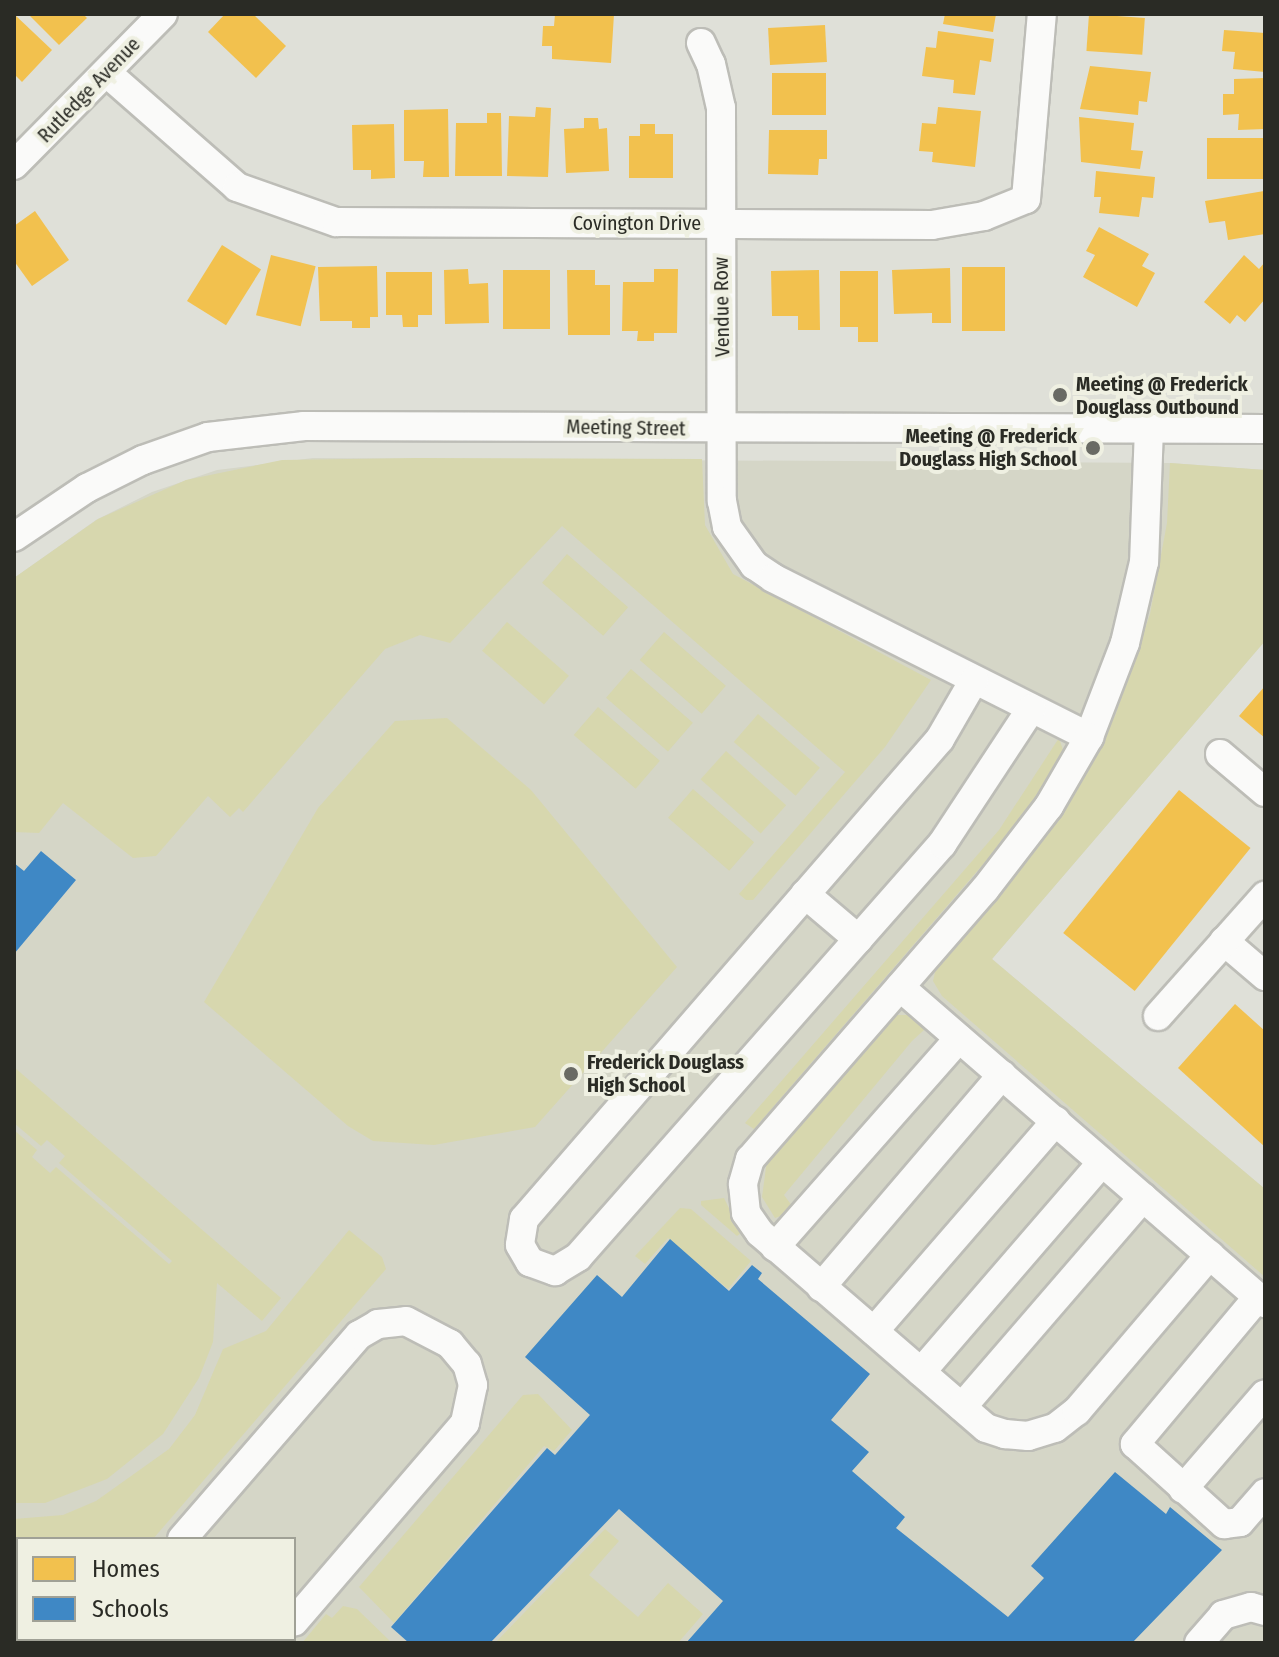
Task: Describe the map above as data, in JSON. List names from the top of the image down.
{
  "streets": {
    "street": [
      "Rutledge Avenue",
      "Covington Drive",
      "Vendue Row",
      "Meeting Street"
    ]
  },
  "crossings": [
    ["Rutledge Avenue", "Covington Drive"],
    ["Covington Drive", "Vendue Row"],
    ["Vendue Row", "Meeting Street"]
  ],
  "places": ["Meeting @ Frederick Douglass Outbound", "Meeting @ Frederick Douglass High School", "Frederick Douglass High School"],
  "legend": ["Homes", "Schools"]
}
